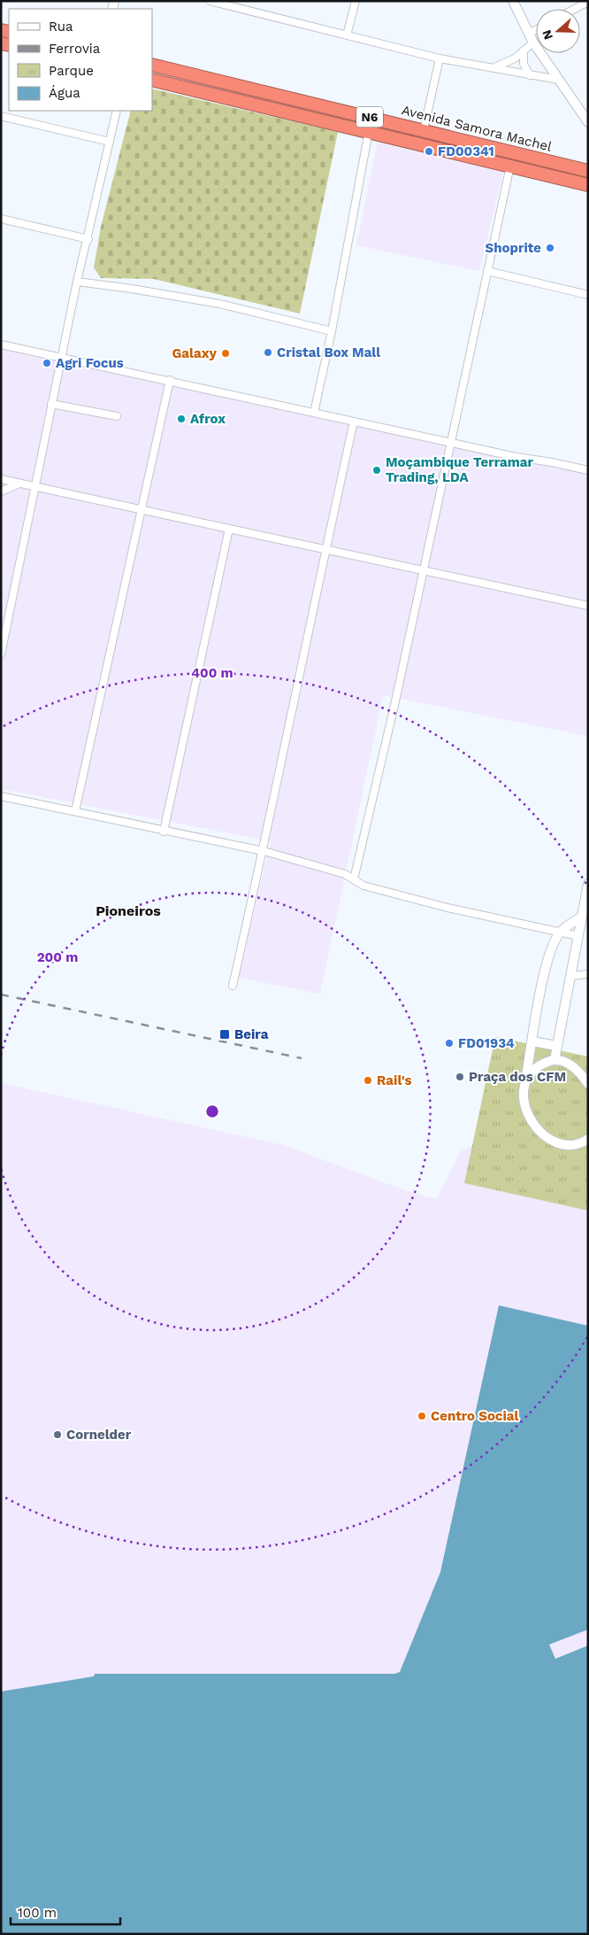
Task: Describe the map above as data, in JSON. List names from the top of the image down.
{
  "streets": {
    "highway": ["N6", "Avenida Samora Machel"]
  },
  "districts": ["Pioneiros"],
  "places": {
    "other": [
      "FD00341",
      "Shoprite",
      "Cristal Box Mall",
      "Galaxy",
      "Agri Focus",
      "Afrox",
      "Moçambique Terramar Trading, LDA",
      "FD01934",
      "Praça dos CFM",
      "Rail's",
      "Centro Social",
      "Cornelder"
    ],
    "transit": ["Beira"]
  },
  "legend": [
    "Rua",
    "Ferrovia",
    "Parque",
    "Água"
  ],
  "scale_bar": "100 m",
  "north": "left",
  "rings": ["400 m", "200 m"]
}
